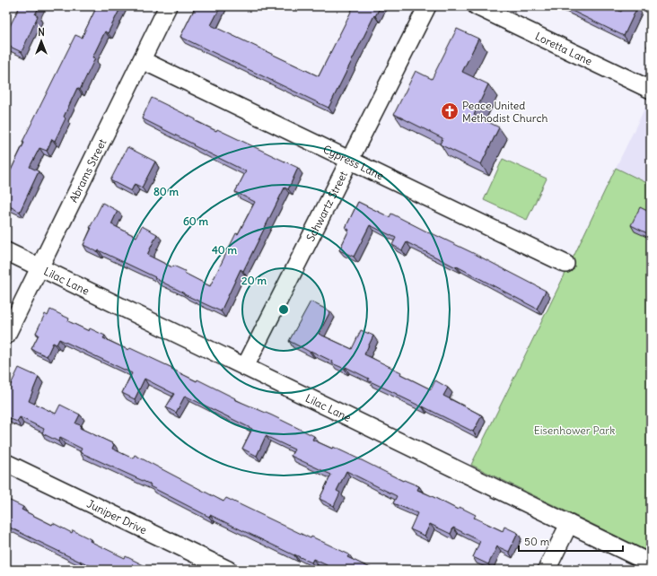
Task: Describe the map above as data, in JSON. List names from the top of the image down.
{
  "streets": {
    "street": [
      "Loretta Lane",
      "Cypress Lane",
      "Abrams Street",
      "Schwartz Street",
      "Lilac Lane",
      "Juniper Drive"
    ]
  },
  "crossings": [
    ["Cypress Lane", "Abrams Street"],
    ["Cypress Lane", "Schwartz Street"],
    ["Abrams Street", "Lilac Lane"],
    ["Schwartz Street", "Lilac Lane"]
  ],
  "parks": ["Eisenhower Park"],
  "places": {
    "church": ["Peace United Methodist Church"]
  },
  "scale_bar": "50 m",
  "north": "top",
  "rings": [
    "80 m",
    "60 m",
    "40 m",
    "20 m"
  ]
}
